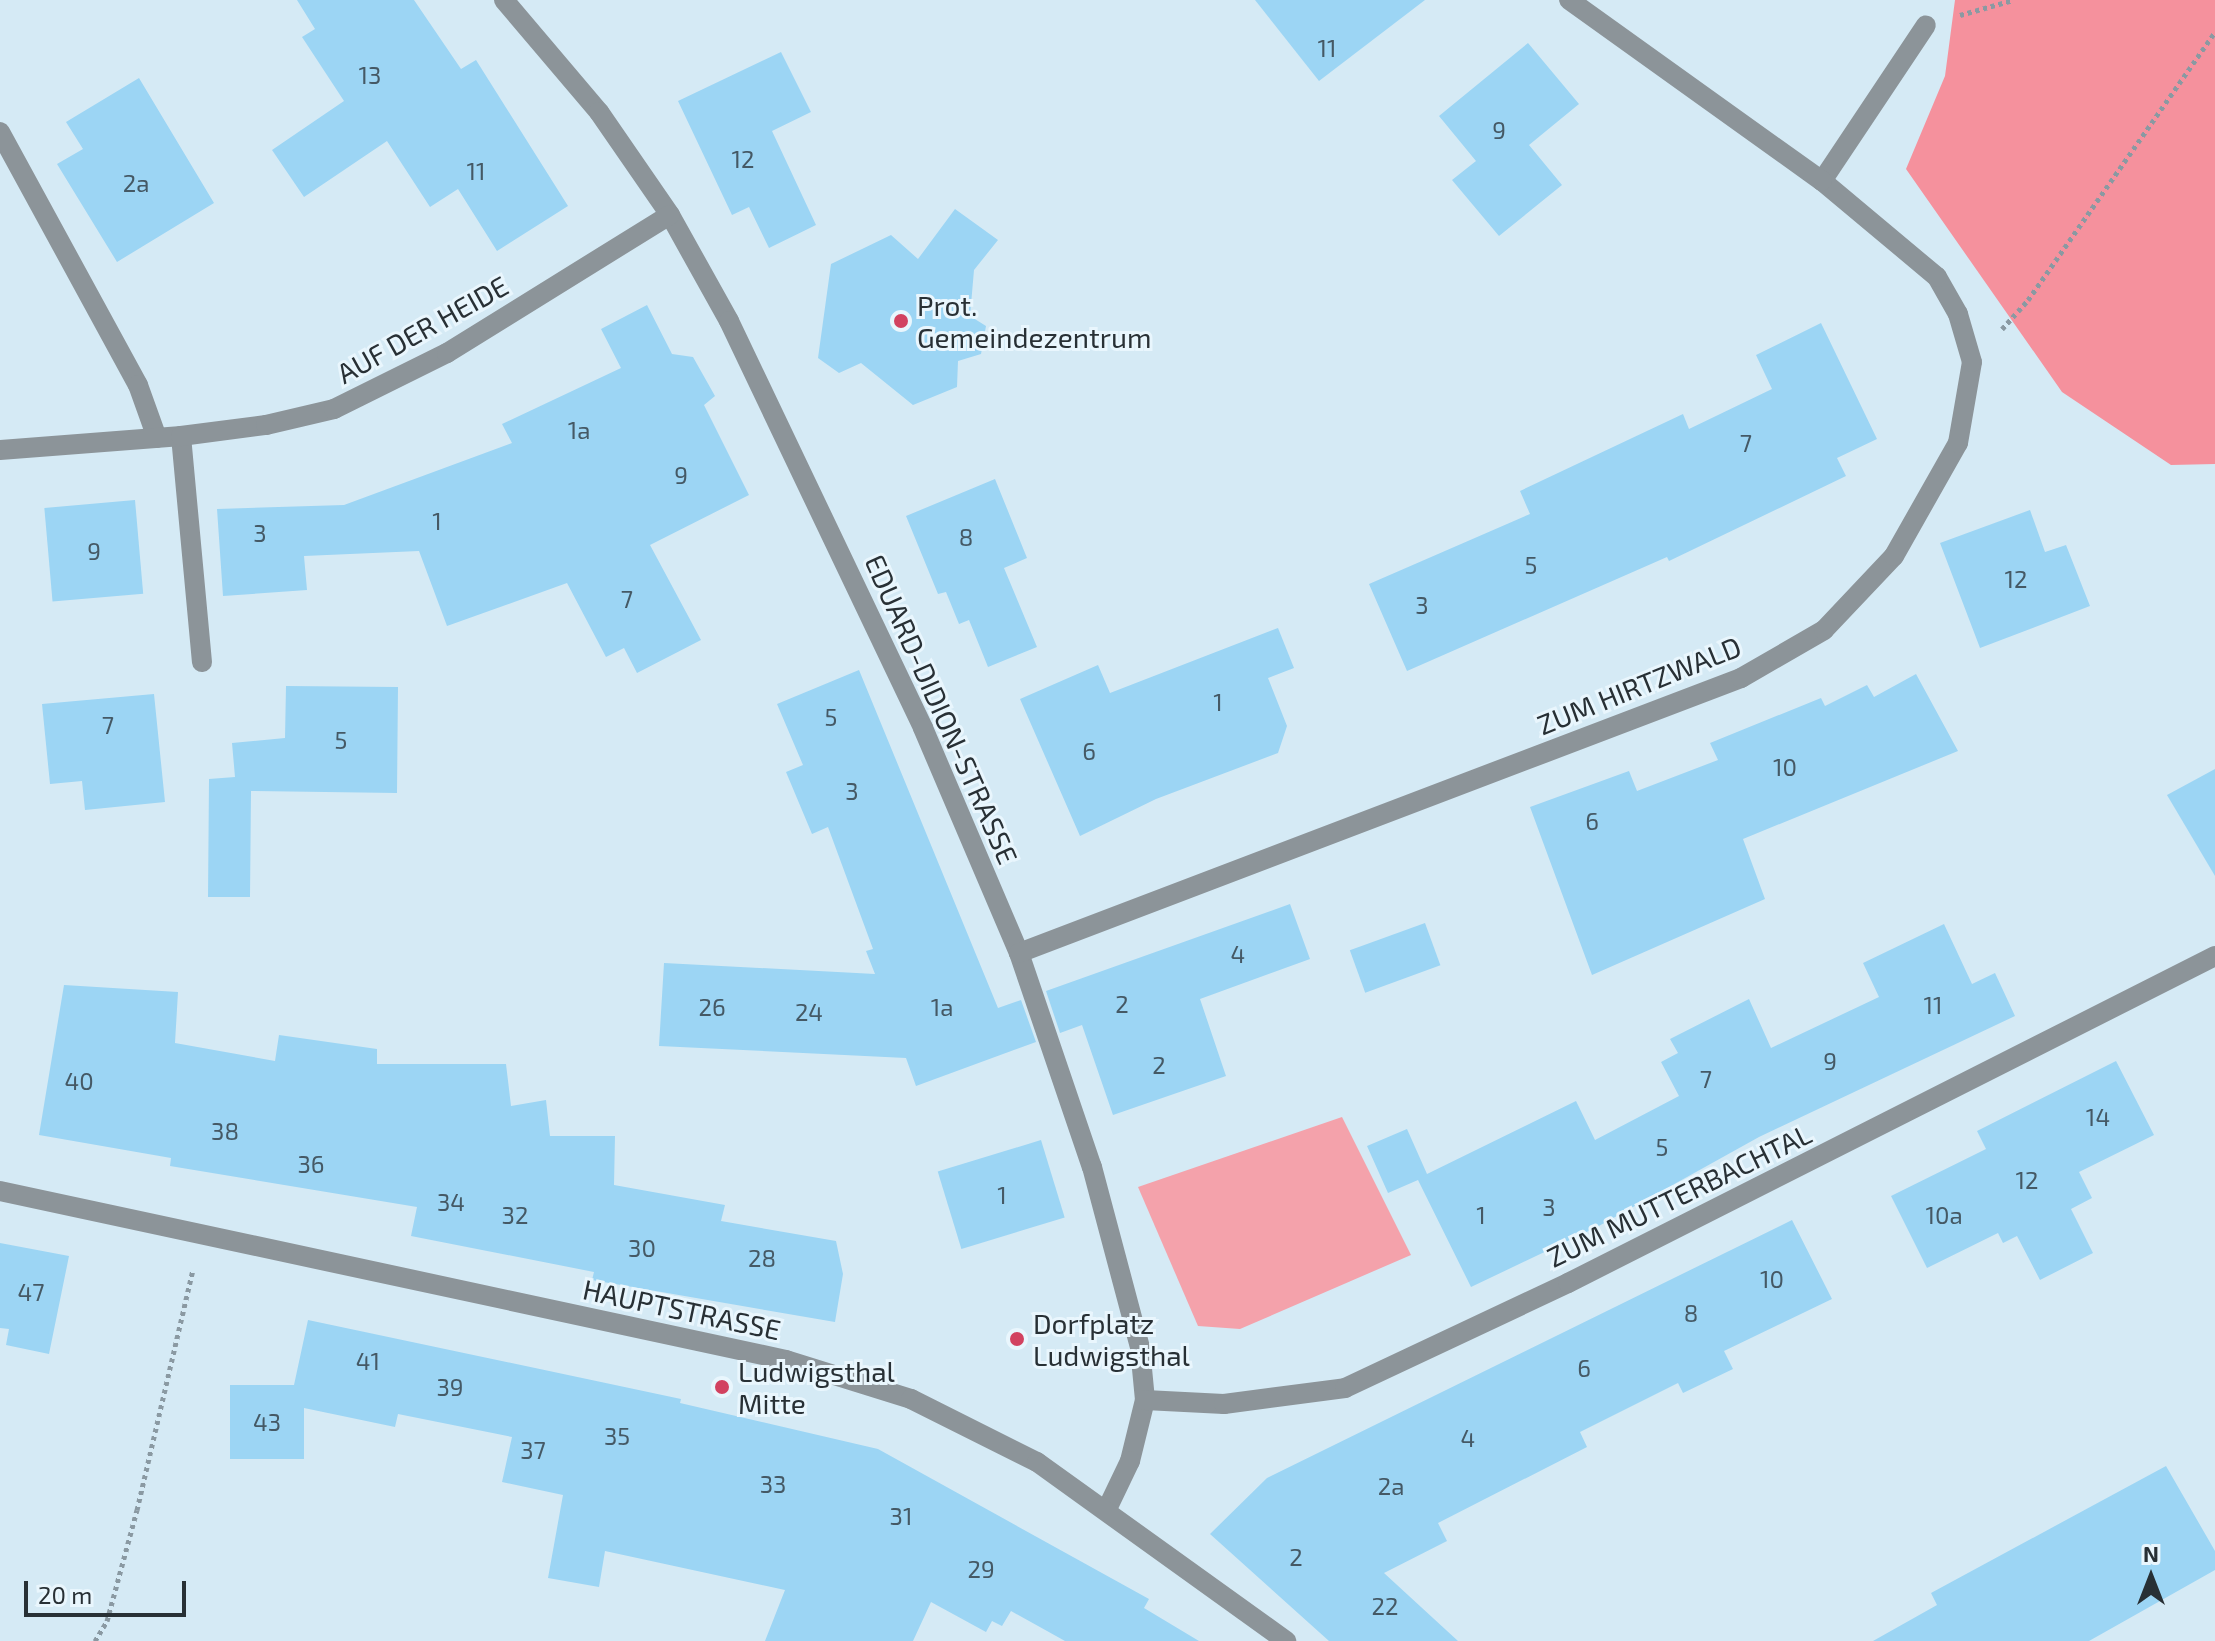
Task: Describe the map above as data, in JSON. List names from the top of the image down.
{
  "streets": {
    "street": [
      "AUF DER HEIDE",
      "ZUM HIRTZWALD",
      "EDUARD-DIDION-STRASSE",
      "ZUM MUTTERBACHTAL",
      "HAUPTSTRASSE"
    ]
  },
  "crossings": [
    ["AUF DER HEIDE", "EDUARD-DIDION-STRASSE"],
    ["ZUM HIRTZWALD", "EDUARD-DIDION-STRASSE"],
    ["EDUARD-DIDION-STRASSE", "ZUM MUTTERBACHTAL"],
    ["EDUARD-DIDION-STRASSE", "HAUPTSTRASSE"]
  ],
  "places": ["Prot. Gemeindezentrum", "Dorfplatz Ludwigsthal", "Ludwigsthal Mitte"],
  "house_numbers": [
    "11",
    "13",
    "9",
    "12",
    "11",
    "2a",
    "1a",
    "7",
    "9",
    "1",
    "3",
    "8",
    "9",
    "5",
    "12",
    "7",
    "3",
    "1",
    "5",
    "7",
    "5",
    "6",
    "10",
    "3",
    "6",
    "4",
    "2",
    "11",
    "26",
    "1a",
    "24",
    "9",
    "2",
    "7",
    "40",
    "14",
    "38",
    "5",
    "36",
    "12",
    "1",
    "34",
    "3",
    "32",
    "1",
    "10a",
    "30",
    "28",
    "10",
    "47",
    "8",
    "41",
    "6",
    "39",
    "43",
    "35",
    "4",
    "37",
    "33",
    "2a",
    "31",
    "2",
    "29",
    "22"
  ],
  "scale_bar": "20 m",
  "north": "top"
}
